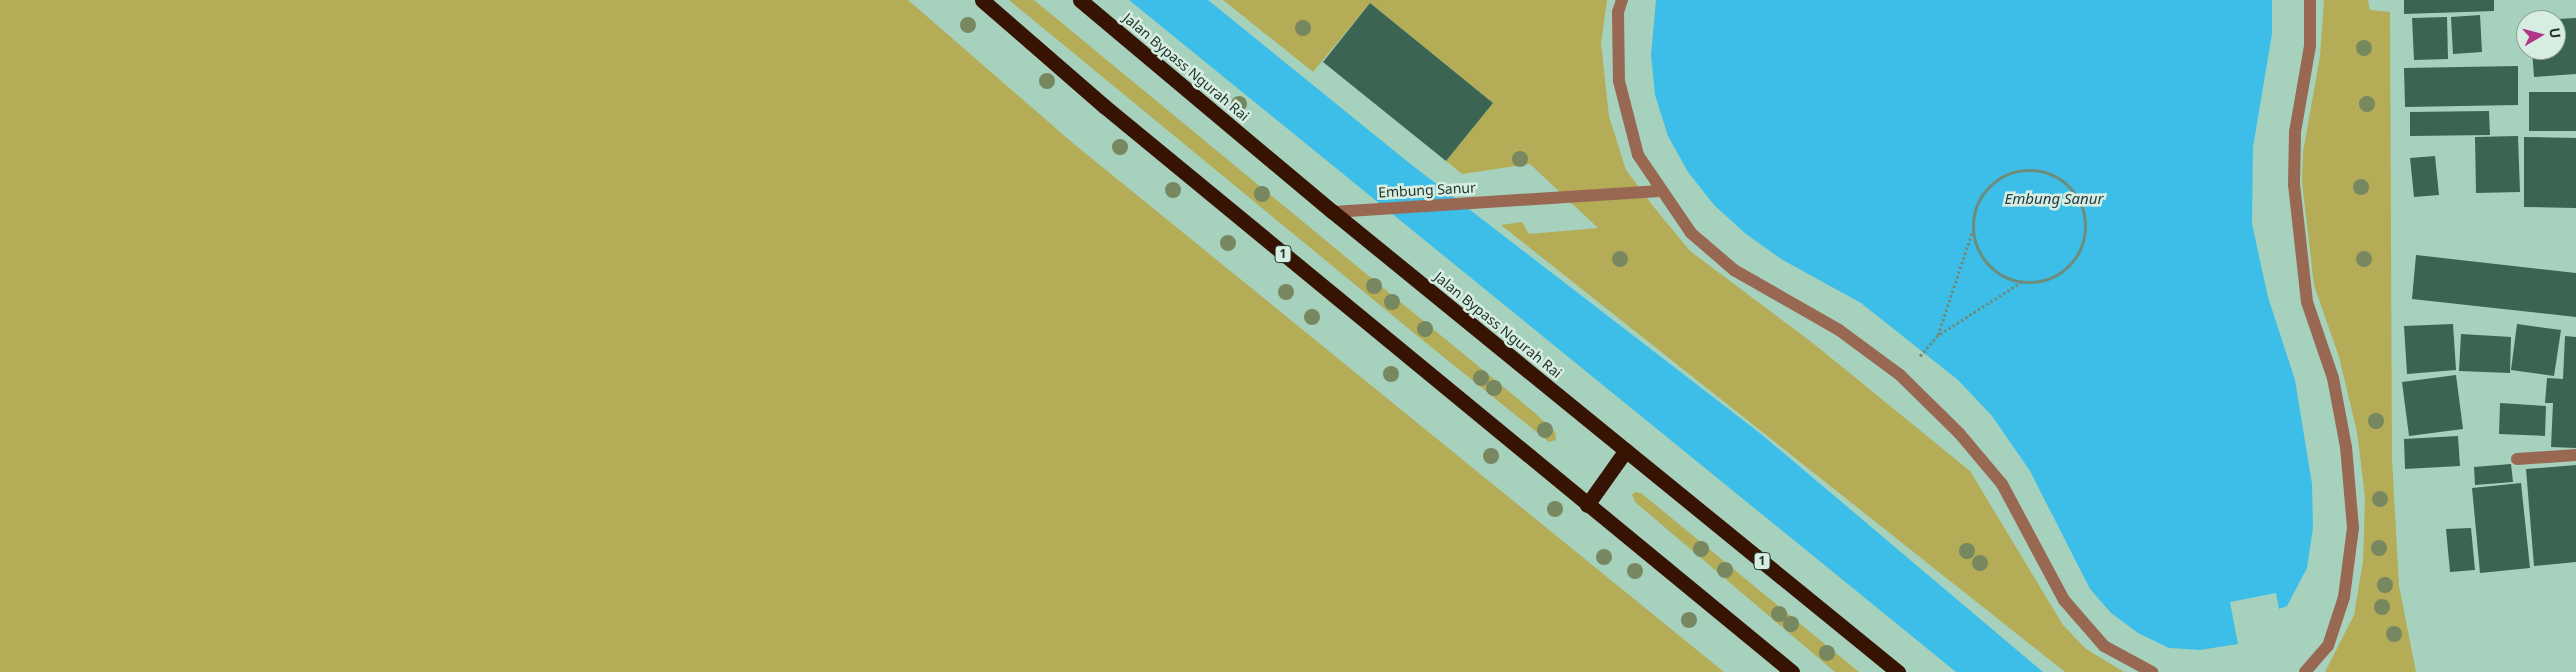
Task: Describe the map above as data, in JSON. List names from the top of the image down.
{
  "streets": {
    "highway": ["Jalan Bypass Ngurah Rai", "1"],
    "street": ["Embung Sanur"]
  },
  "crossings": [
    ["Jalan Bypass Ngurah Rai", "Embung Sanur"]
  ],
  "water": ["Embung Sanur"],
  "north": "right"
}
